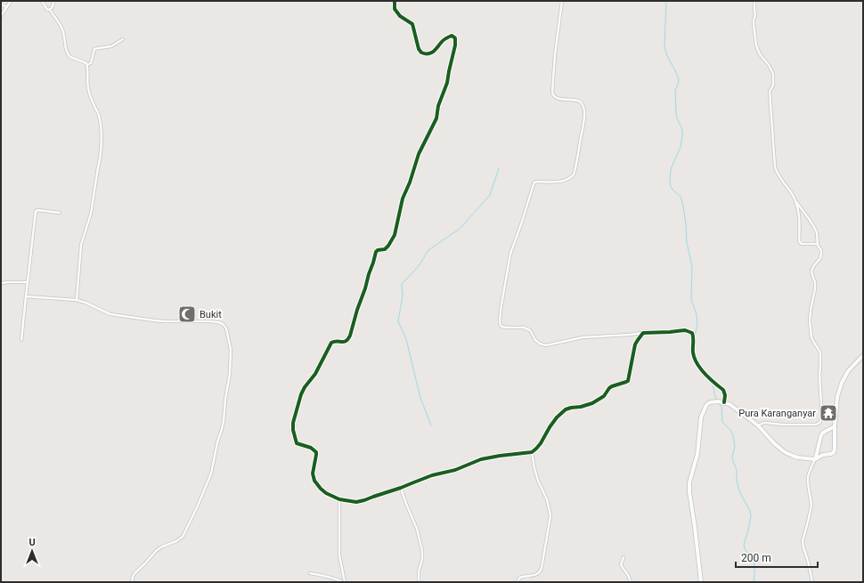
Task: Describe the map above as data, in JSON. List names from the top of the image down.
{
  "places": {
    "mosque": ["Bukit"],
    "temple": ["Pura Karanganyar"]
  },
  "scale_bar": "200 m",
  "north": "top"
}
